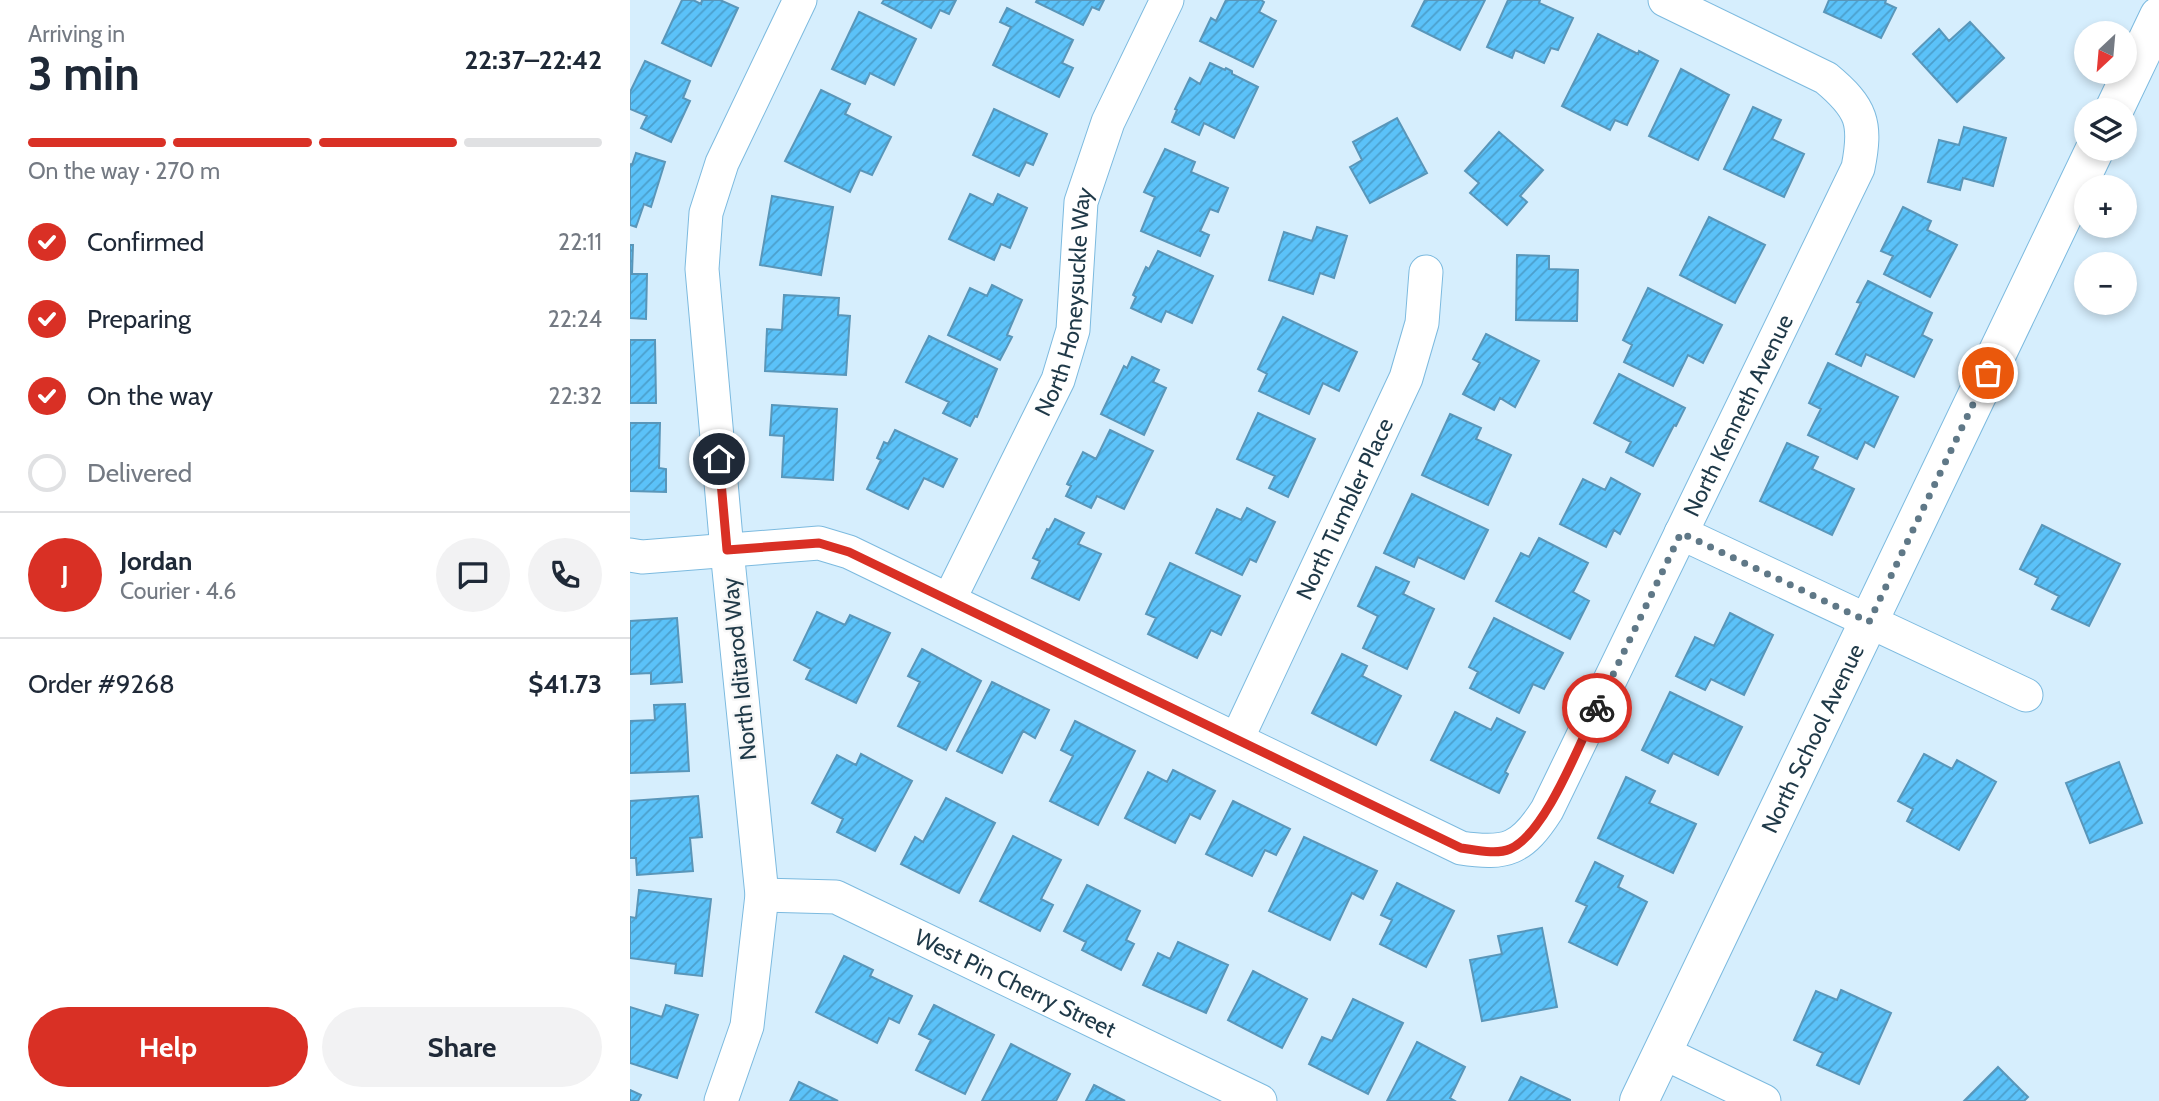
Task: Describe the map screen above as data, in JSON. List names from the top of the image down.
{
  "streets": {
    "street": [
      "North Honeysuckle Way",
      "North Kenneth Avenue",
      "North Tumbler Place",
      "North Iditarod Way",
      "North School Avenue",
      "West Pin Cherry Street"
    ]
  },
  "crossings": [
    ["North Kenneth Avenue", "North Tumbler Place"],
    ["North Iditarod Way", "West Pin Cherry Street"]
  ],
  "north": "bottom left",
  "page": {
    "heading": ["3 min", "Arriving in", "22:37–22:42"],
    "panel": [
      "Jordan",
      "Courier · 4.6",
      "Order #9268",
      "$41.73"
    ],
    "map_buttons": ["+", "−"],
    "bar": "On the way · 270 m",
    "list": [
      ["Confirmed", "22:11"],
      ["Preparing", "22:24"],
      ["On the way", "22:32"],
      "Delivered"
    ],
    "round": "J",
    "buttons": ["Help", "Share"]
  }
}
